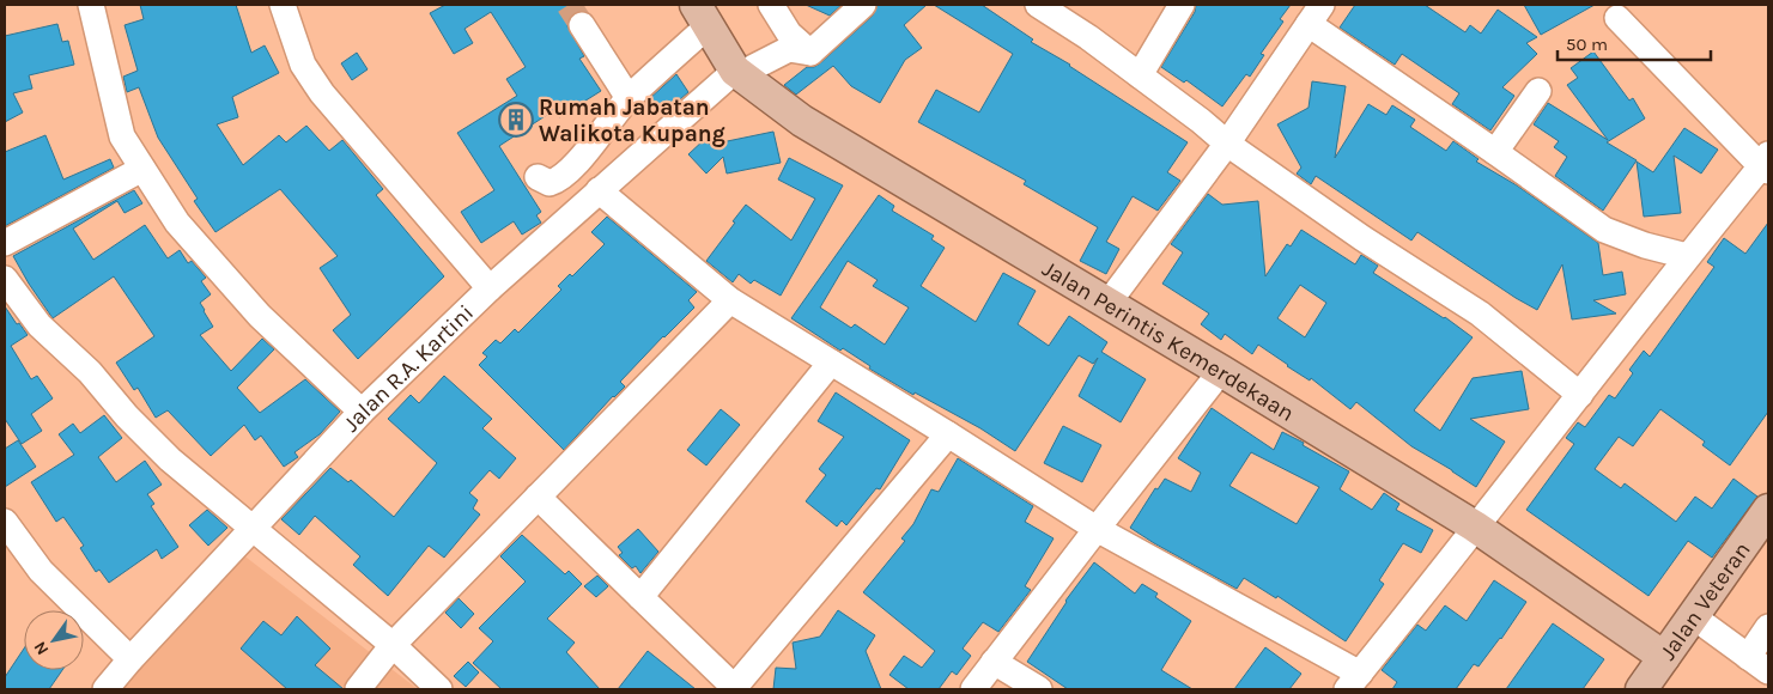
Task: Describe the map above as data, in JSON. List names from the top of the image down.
{
  "streets": {
    "main road": ["Jalan Perintis Kemerdekaan", "Jalan Veteran"],
    "street": ["Jalan R.A. Kartini"]
  },
  "crossings": [
    ["Jalan Perintis Kemerdekaan", "Jalan R.A. Kartini"],
    ["Jalan Perintis Kemerdekaan", "Jalan Veteran"]
  ],
  "places": {
    "building": ["Rumah Jabatan Walikota Kupang"]
  },
  "scale_bar": "50 m",
  "north": "bottom left"
}
